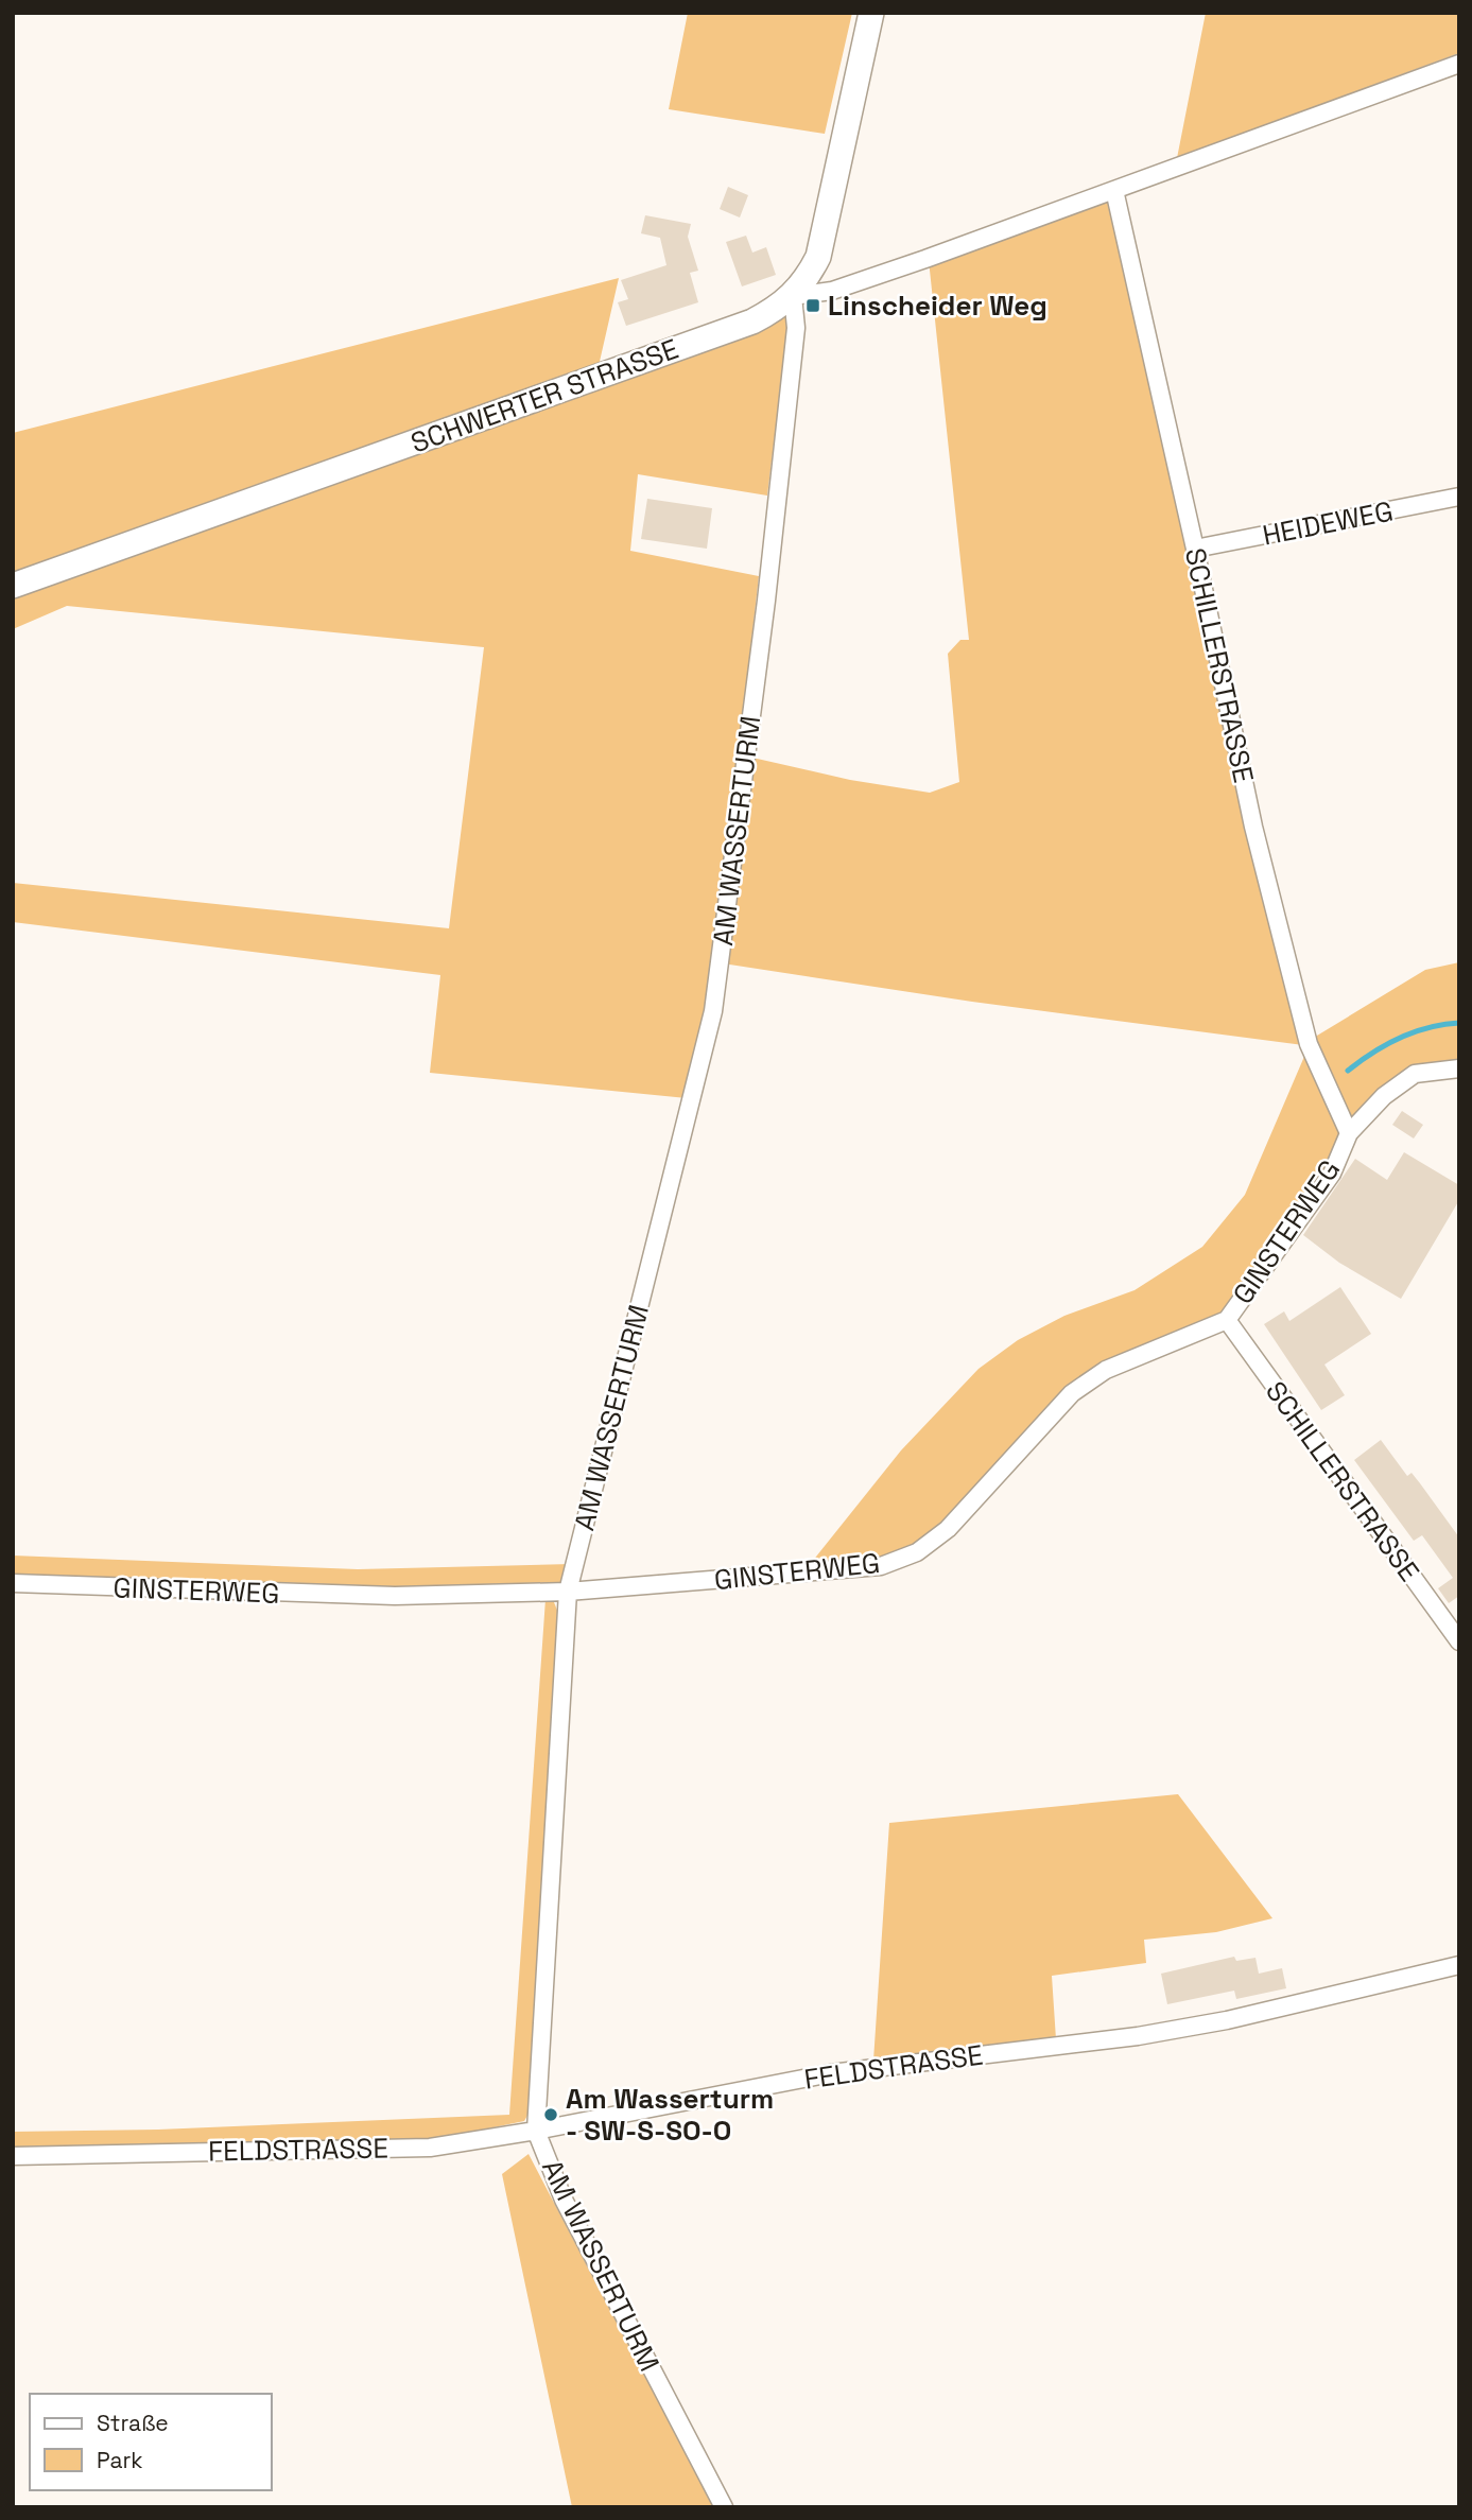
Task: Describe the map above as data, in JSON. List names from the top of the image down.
{
  "streets": {
    "main road": ["SCHWERTER STRASSE"],
    "street": [
      "HEIDEWEG",
      "SCHILLERSTRASSE",
      "AM WASSERTURM",
      "GINSTERWEG",
      "FELDSTRASSE"
    ]
  },
  "crossings": [
    ["SCHWERTER STRASSE", "AM WASSERTURM"],
    ["HEIDEWEG", "SCHILLERSTRASSE"],
    ["SCHILLERSTRASSE", "GINSTERWEG"],
    ["AM WASSERTURM", "GINSTERWEG"],
    ["AM WASSERTURM", "FELDSTRASSE"]
  ],
  "places": {
    "transit": ["Linscheider Weg"],
    "other": ["Am Wasserturm - SW-S-SO-O"]
  },
  "legend": ["Straße", "Park"]
}
